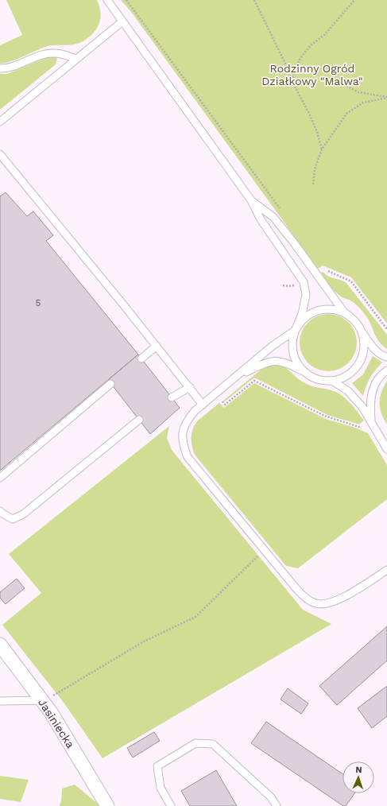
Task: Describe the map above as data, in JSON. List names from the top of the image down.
{
  "streets": {
    "street": ["Jasiniecka"]
  },
  "parks": ["Rodzinny Ogród Działkowy \"Malwa\""],
  "house_numbers": ["5"],
  "north": "top"
}
